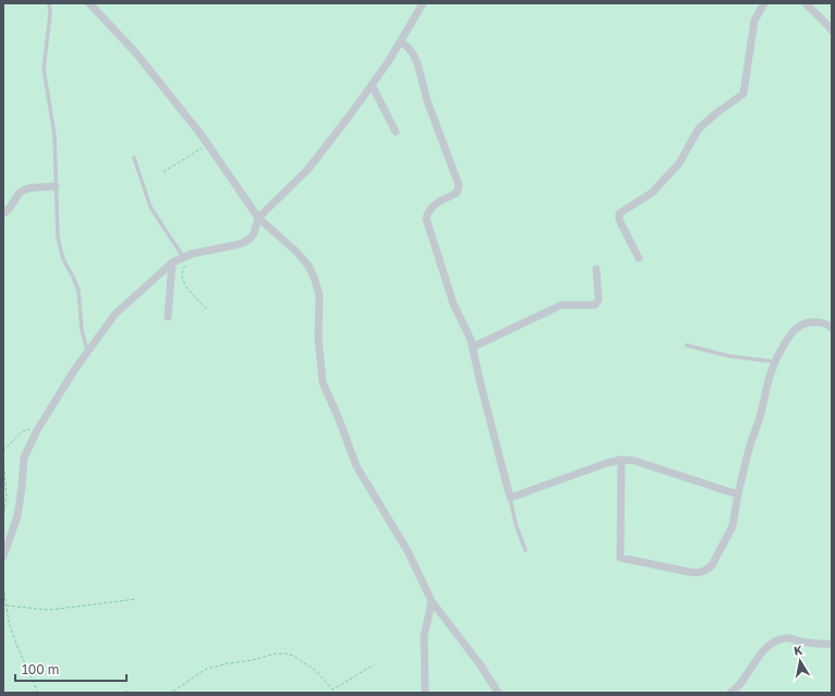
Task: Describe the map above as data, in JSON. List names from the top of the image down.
{
  "scale_bar": "100 m",
  "north": "top"
}
